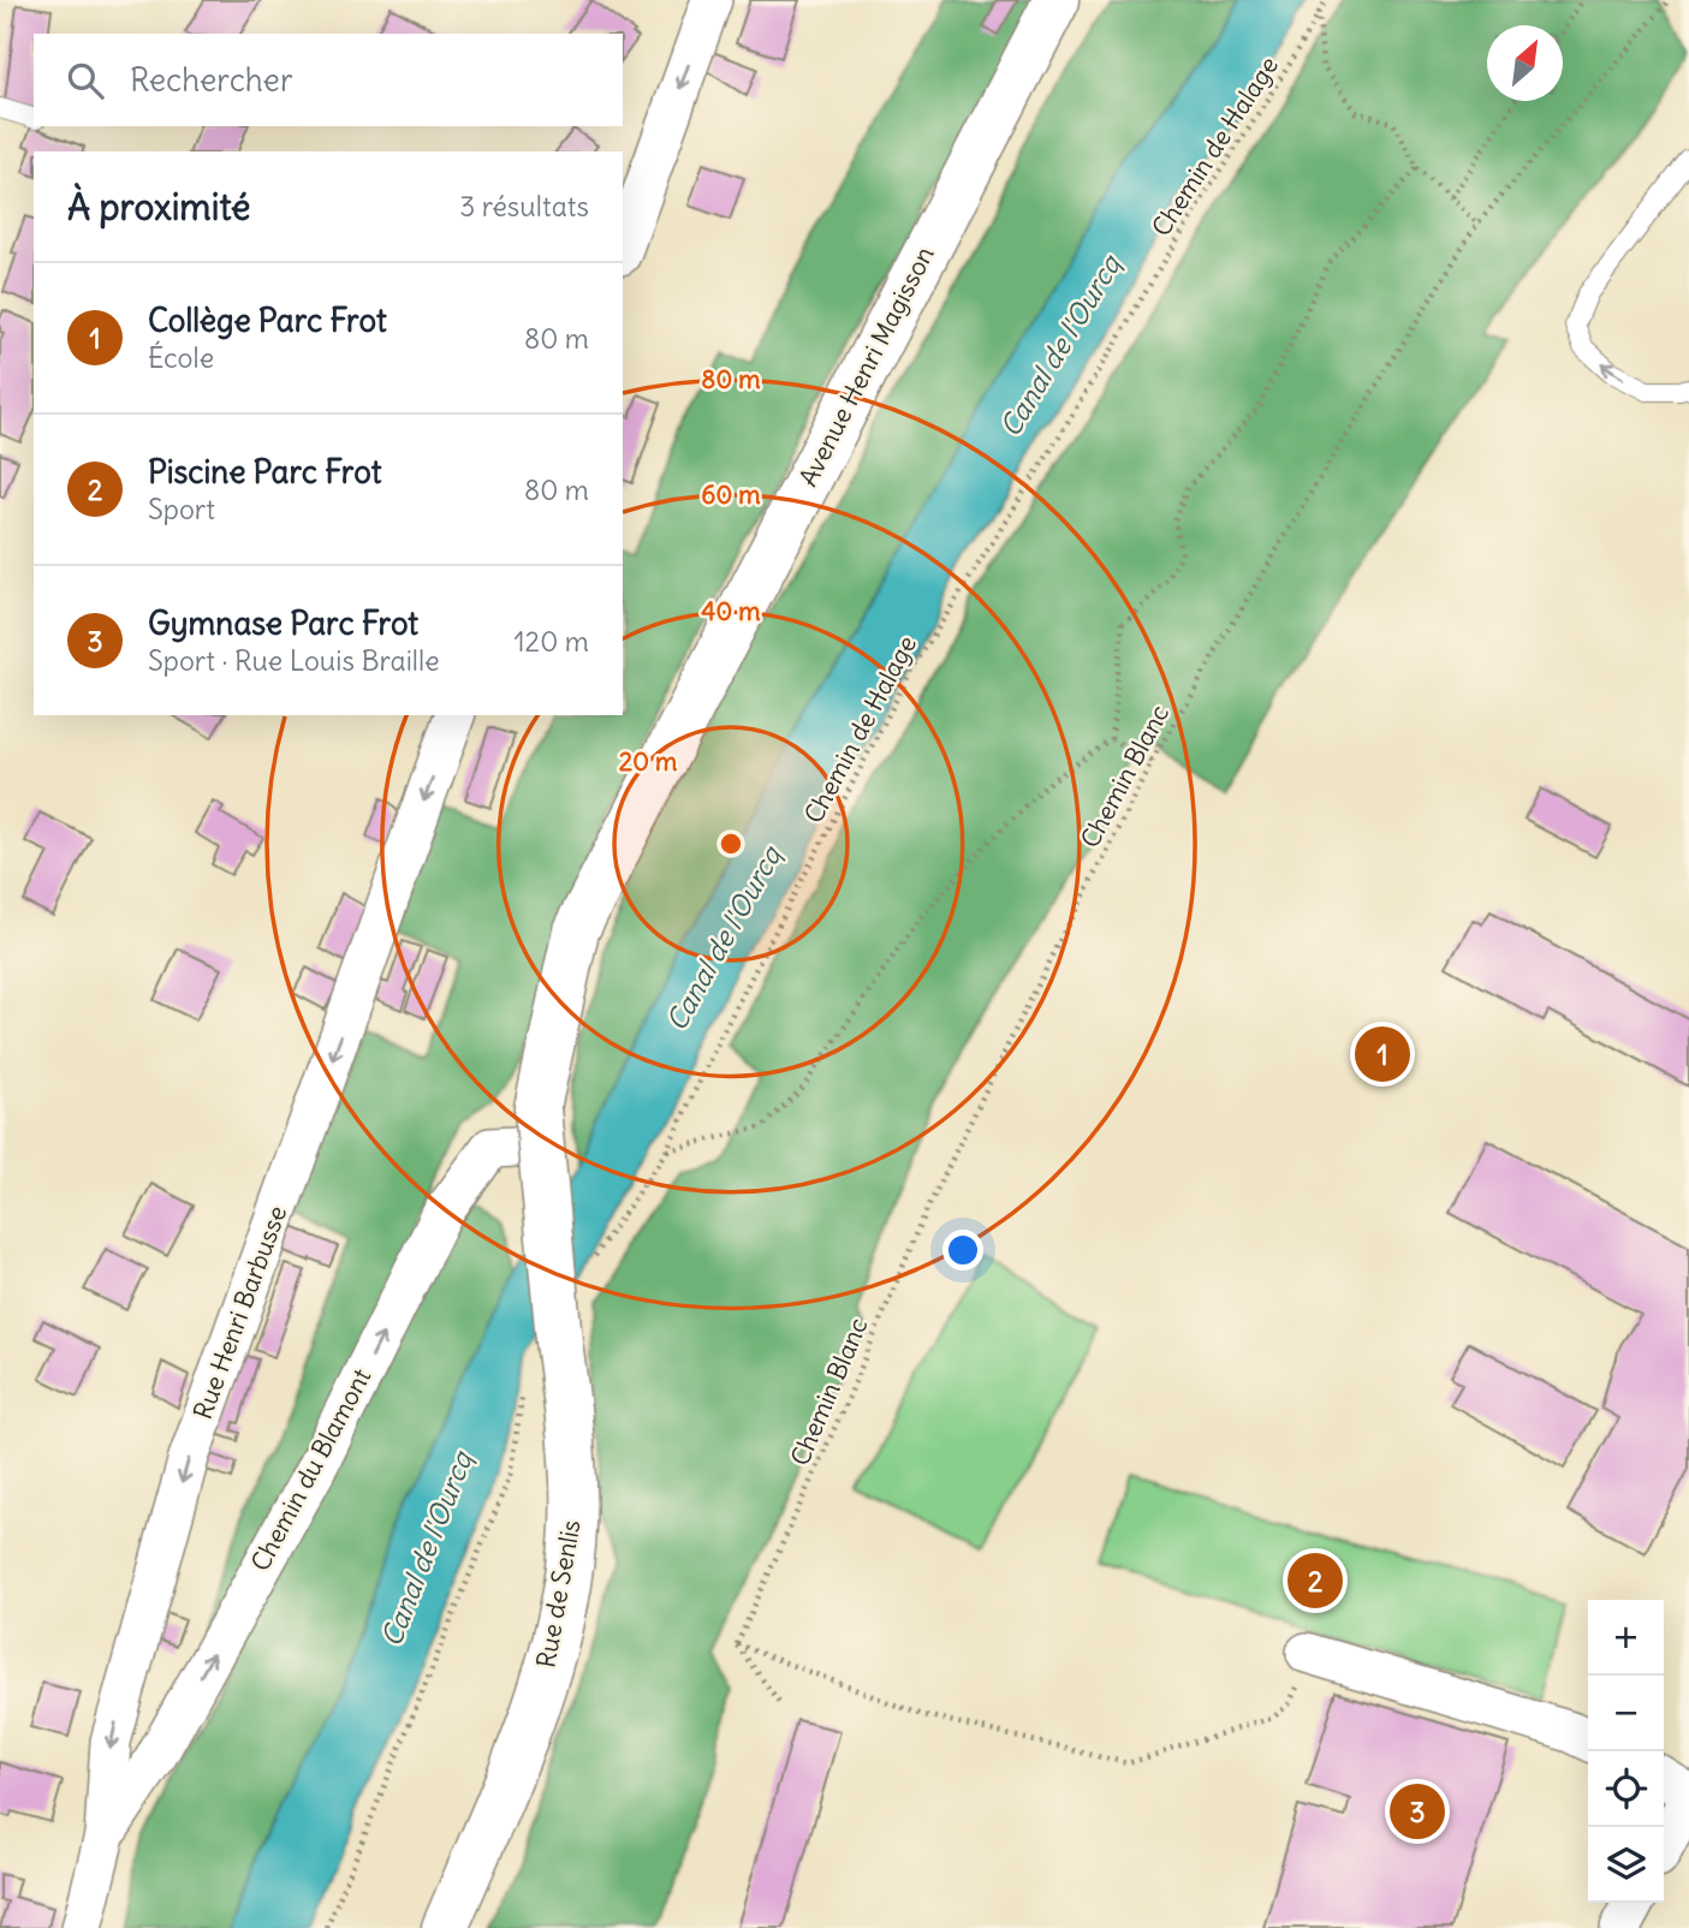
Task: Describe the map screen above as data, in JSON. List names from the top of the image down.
{
  "streets": {
    "main road": ["Avenue Henri Magisson", "Rue de Senlis"],
    "street": ["Rue Henri Barbusse", "Chemin du Blamont"],
    "path": ["Chemin de Halage", "Chemin Blanc"]
  },
  "crossings": [
    ["Avenue Henri Magisson", "Chemin du Blamont"],
    ["Avenue Henri Magisson", "Rue de Senlis"],
    ["Rue Henri Barbusse", "Chemin du Blamont"]
  ],
  "one_way": ["Rue Henri Barbusse", "Chemin du Blamont"],
  "water": ["Canal de l'Ourcq"],
  "north": "top right",
  "page": {
    "search": "Rechercher",
    "heading": ["À proximité", "3 résultats"],
    "list": [
      {
        "mark": "1",
        "name": "Collège Parc Frot",
        "note": "École",
        "value": "80 m"
      },
      {
        "mark": "2",
        "name": "Piscine Parc Frot",
        "note": "Sport",
        "value": "80 m"
      },
      {
        "mark": "3",
        "name": "Gymnase Parc Frot",
        "note": "Sport · Rue Louis Braille",
        "value": "120 m"
      }
    ],
    "pins": ["1", "2", "3"],
    "map_buttons": ["+", "−"]
  },
  "rings": [
    "80 m",
    "60 m",
    "40 m",
    "20 m"
  ]
}
